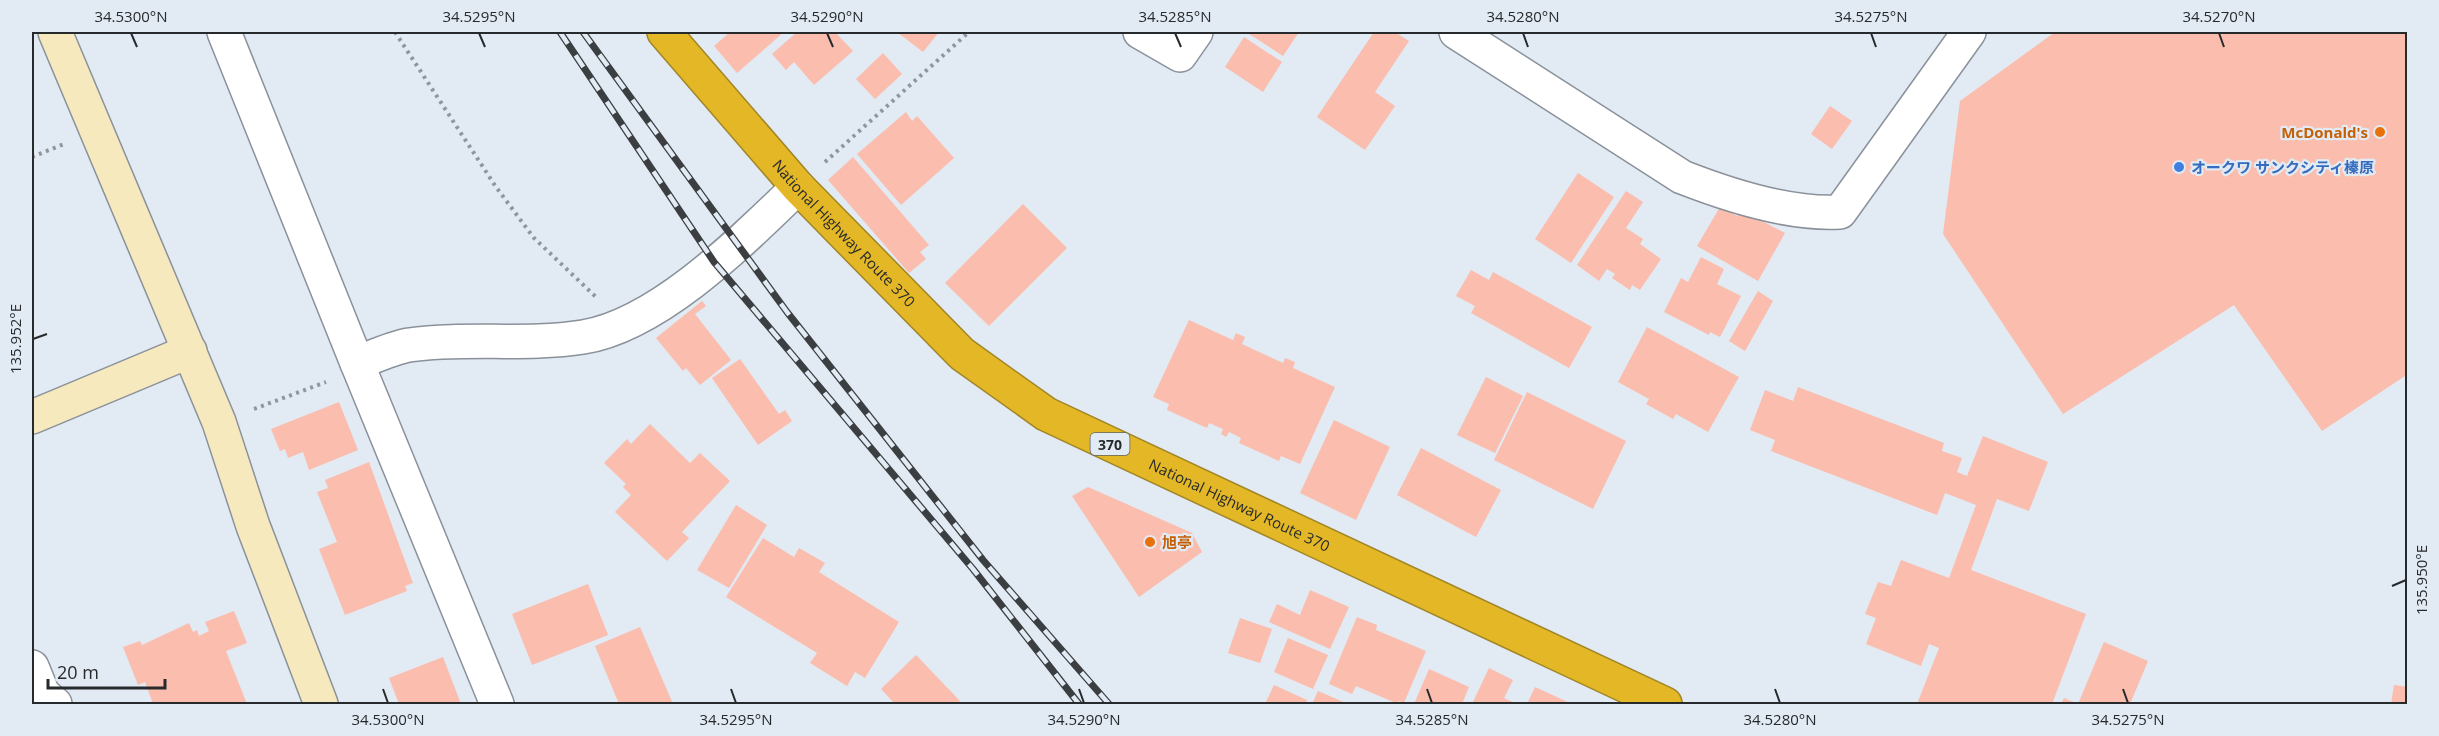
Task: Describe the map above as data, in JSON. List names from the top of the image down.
{
  "streets": {
    "highway": ["National Highway Route 370", "370"]
  },
  "places": ["McDonald's", "オークワ サンクシティ榛原", "旭亭"],
  "scale_bar": "20 m",
  "coordinates": [
    "34.5300°N",
    "34.5295°N",
    "34.5290°N",
    "34.5285°N",
    "34.5280°N",
    "34.5275°N",
    "34.5270°N",
    "135.952°E",
    "135.950°E"
  ]
}
